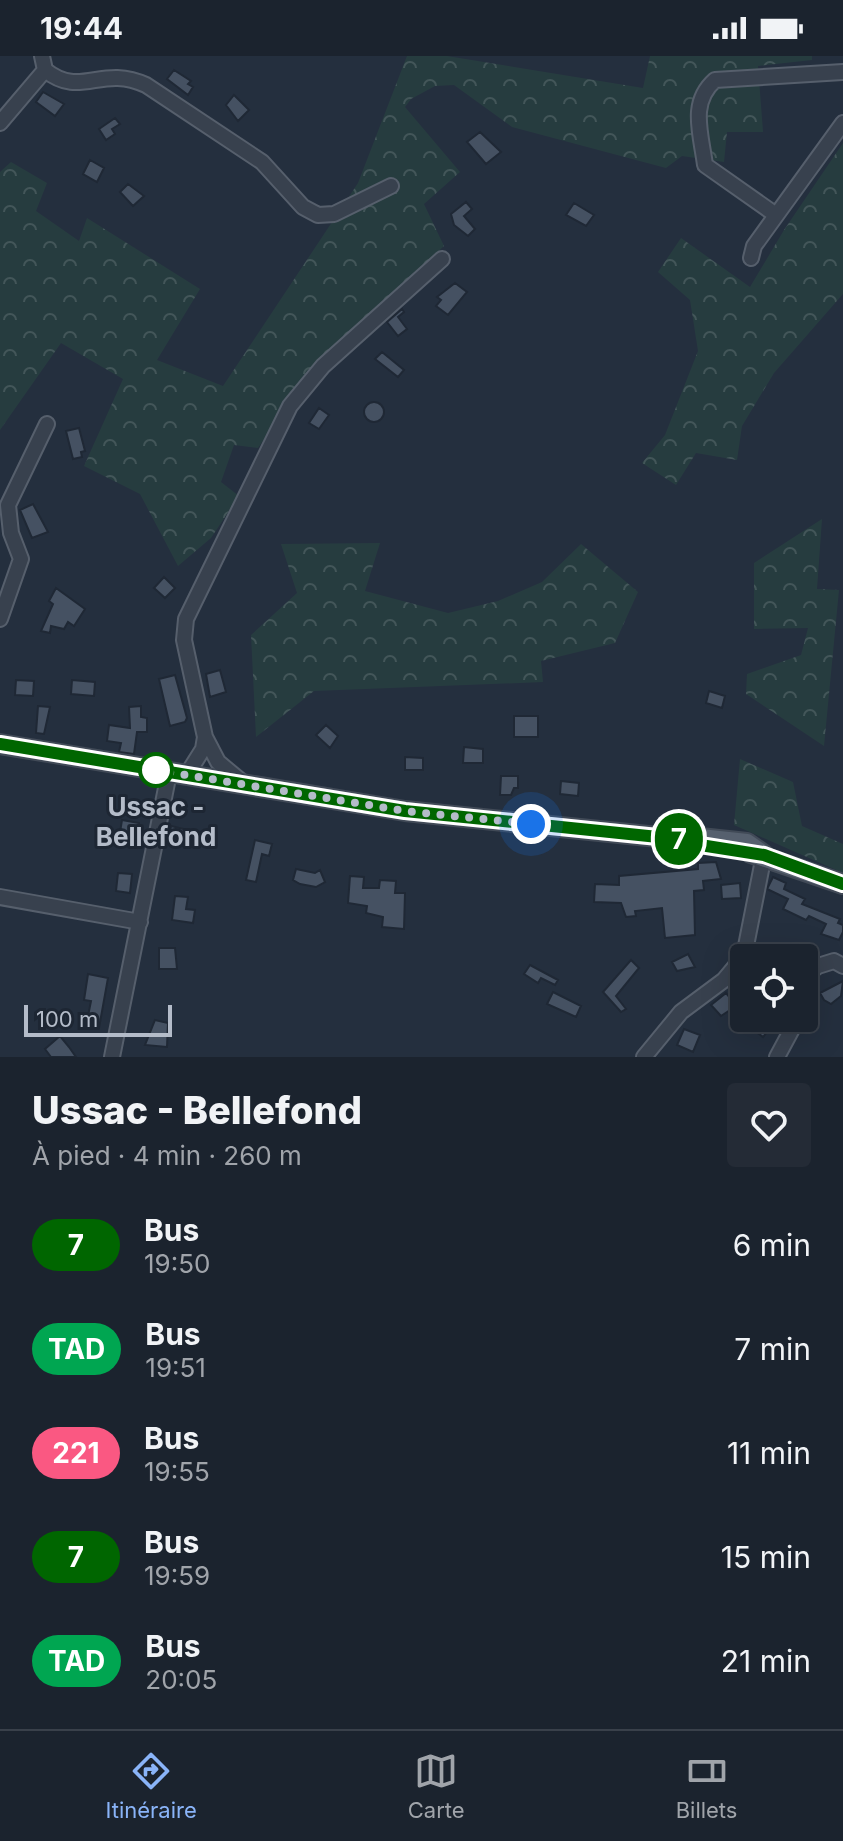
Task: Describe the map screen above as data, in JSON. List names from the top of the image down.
{
  "places": ["Ussac - Bellefond"],
  "lines": ["bus line 7"],
  "scale_bar": "100 m",
  "page": {
    "status": "19:44",
    "on_map": "7",
    "scale": "100 m",
    "heading": ["Ussac - Bellefond", "À pied · 4 min · 260 m"],
    "list": [
      {
        "mark": "7",
        "name": "Bus",
        "note": "19:50",
        "value": "6 min"
      },
      {
        "mark": "TAD",
        "name": "Bus",
        "note": "19:51",
        "value": "7 min"
      },
      {
        "mark": "221",
        "name": "Bus",
        "note": "19:55",
        "value": "11 min"
      },
      {
        "mark": "7",
        "name": "Bus",
        "note": "19:59",
        "value": "15 min"
      },
      {
        "mark": "TAD",
        "name": "Bus",
        "note": "20:05",
        "value": "21 min"
      }
    ],
    "tabs": ["Itinéraire", "Carte", "Billets"]
  }
}
